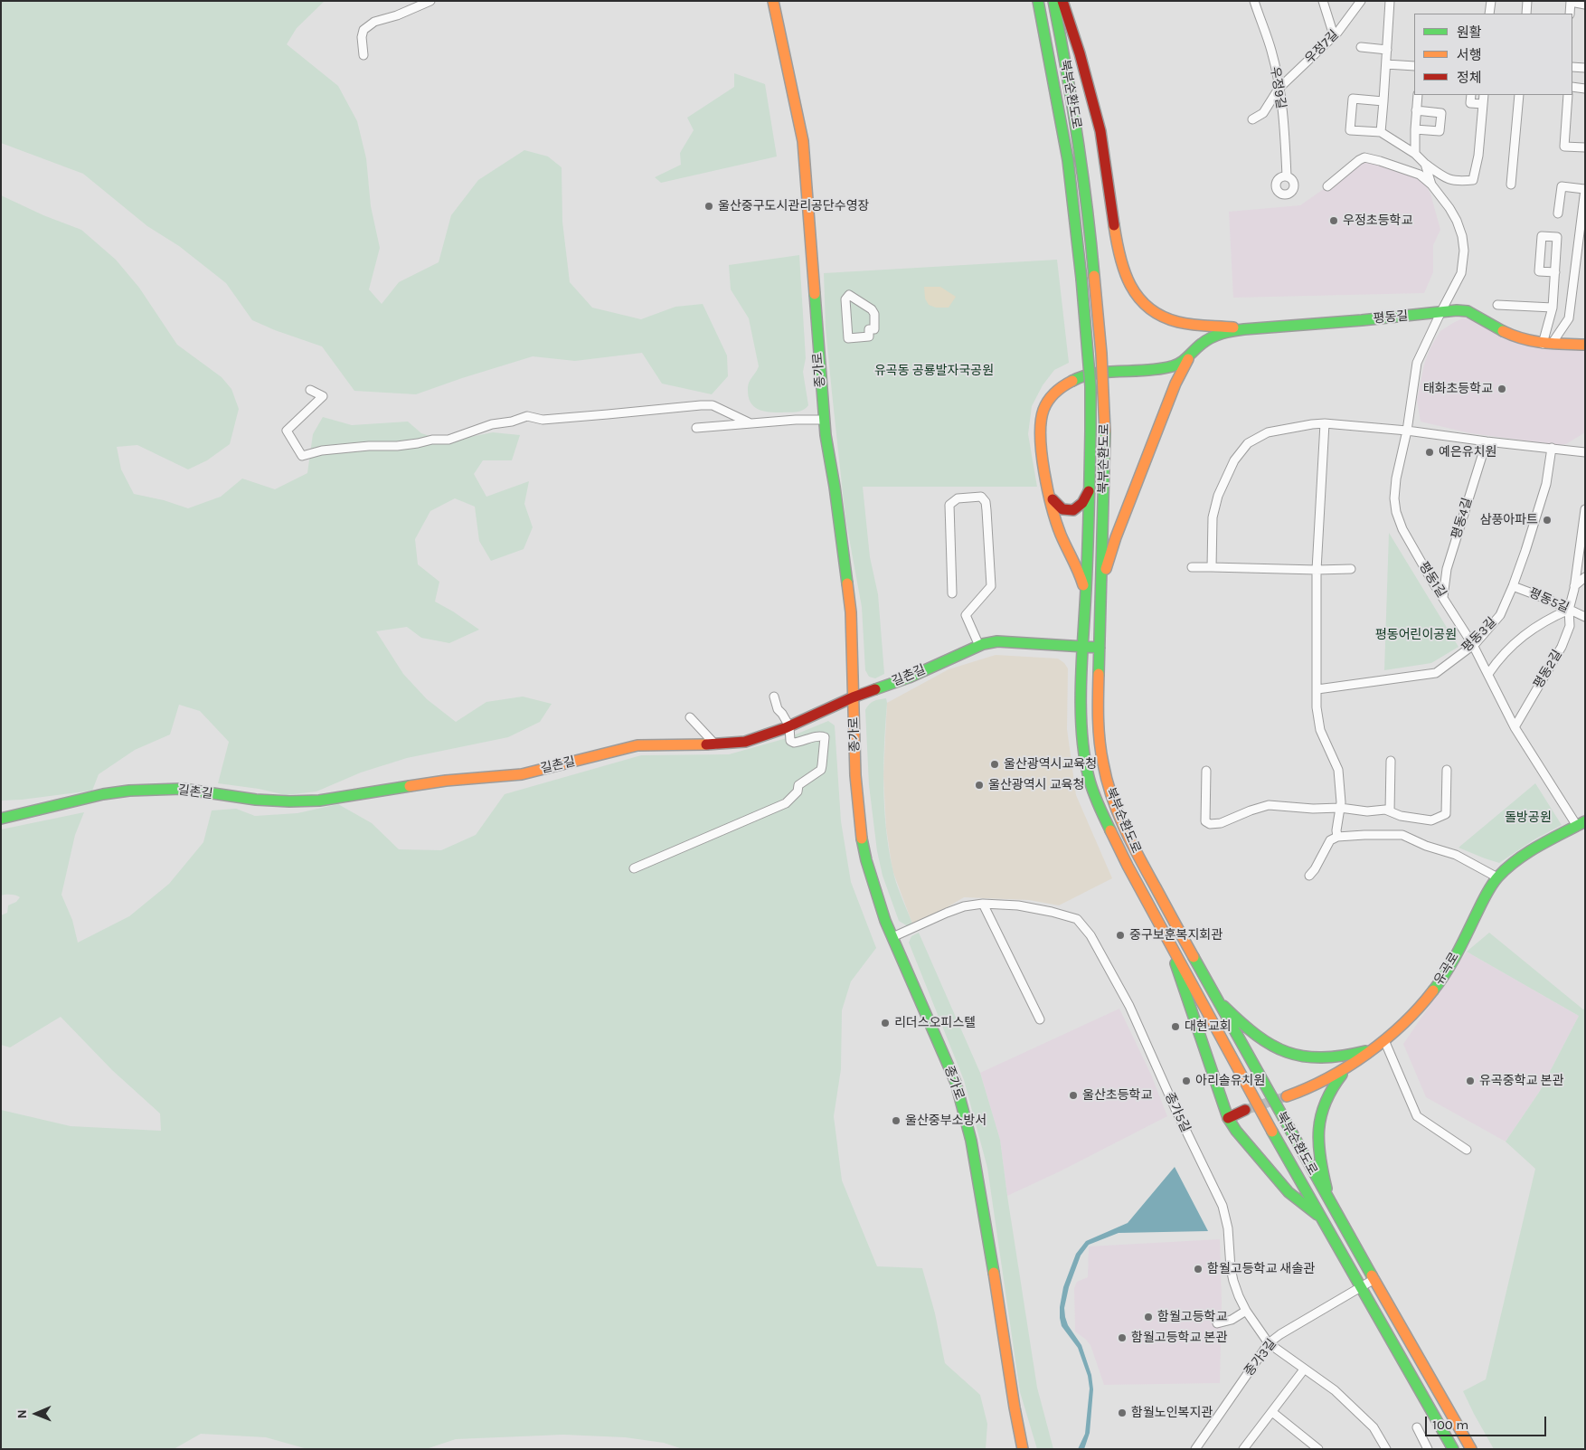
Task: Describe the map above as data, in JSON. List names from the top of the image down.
{
  "streets": {
    "main road": [
      "북부순환도로",
      "평동길",
      "종가로",
      "길촌길",
      "유곡로"
    ],
    "street": [
      "우정7길",
      "우정9길",
      "평동4길",
      "평동1길",
      "평동5길",
      "평동3길",
      "평동2길",
      "종가5길",
      "종가3길"
    ]
  },
  "crossings": [
    ["우정7길", "우정9길"],
    ["북부순환도로", "평동길"],
    ["북부순환도로", "길촌길"],
    ["북부순환도로", "종가3길"],
    ["평동길", "평동1길"],
    ["종가로", "길촌길"],
    ["종가로", "종가5길"],
    ["평동4길", "평동1길"],
    ["평동1길", "평동3길"],
    ["평동1길", "평동2길"],
    ["평동1길", "유곡로"],
    ["평동5길", "평동3길"],
    ["평동5길", "평동2길"],
    ["종가5길", "종가3길"]
  ],
  "parks": ["유곡동 공룡발자국공원", "평동어린이공원", "돌방공원"],
  "places": [
    "울산중구도시관리공단수영장",
    "우정초등학교",
    "태화초등학교",
    "예은유치원",
    "삼풍아파트",
    "울산광역시교육청",
    "울산광역시 교육청",
    "중구보훈복지회관",
    "리더스오피스텔",
    "대현교회",
    "아리솔유치원",
    "유곡중학교 본관",
    "울산초등학교",
    "울산중부소방서",
    "함월고등학교 새솔관",
    "함월고등학교",
    "함월고등학교 본관",
    "함월노인복지관"
  ],
  "legend": ["원활", "서행", "정체"],
  "scale_bar": "100 m",
  "north": "left"
}
